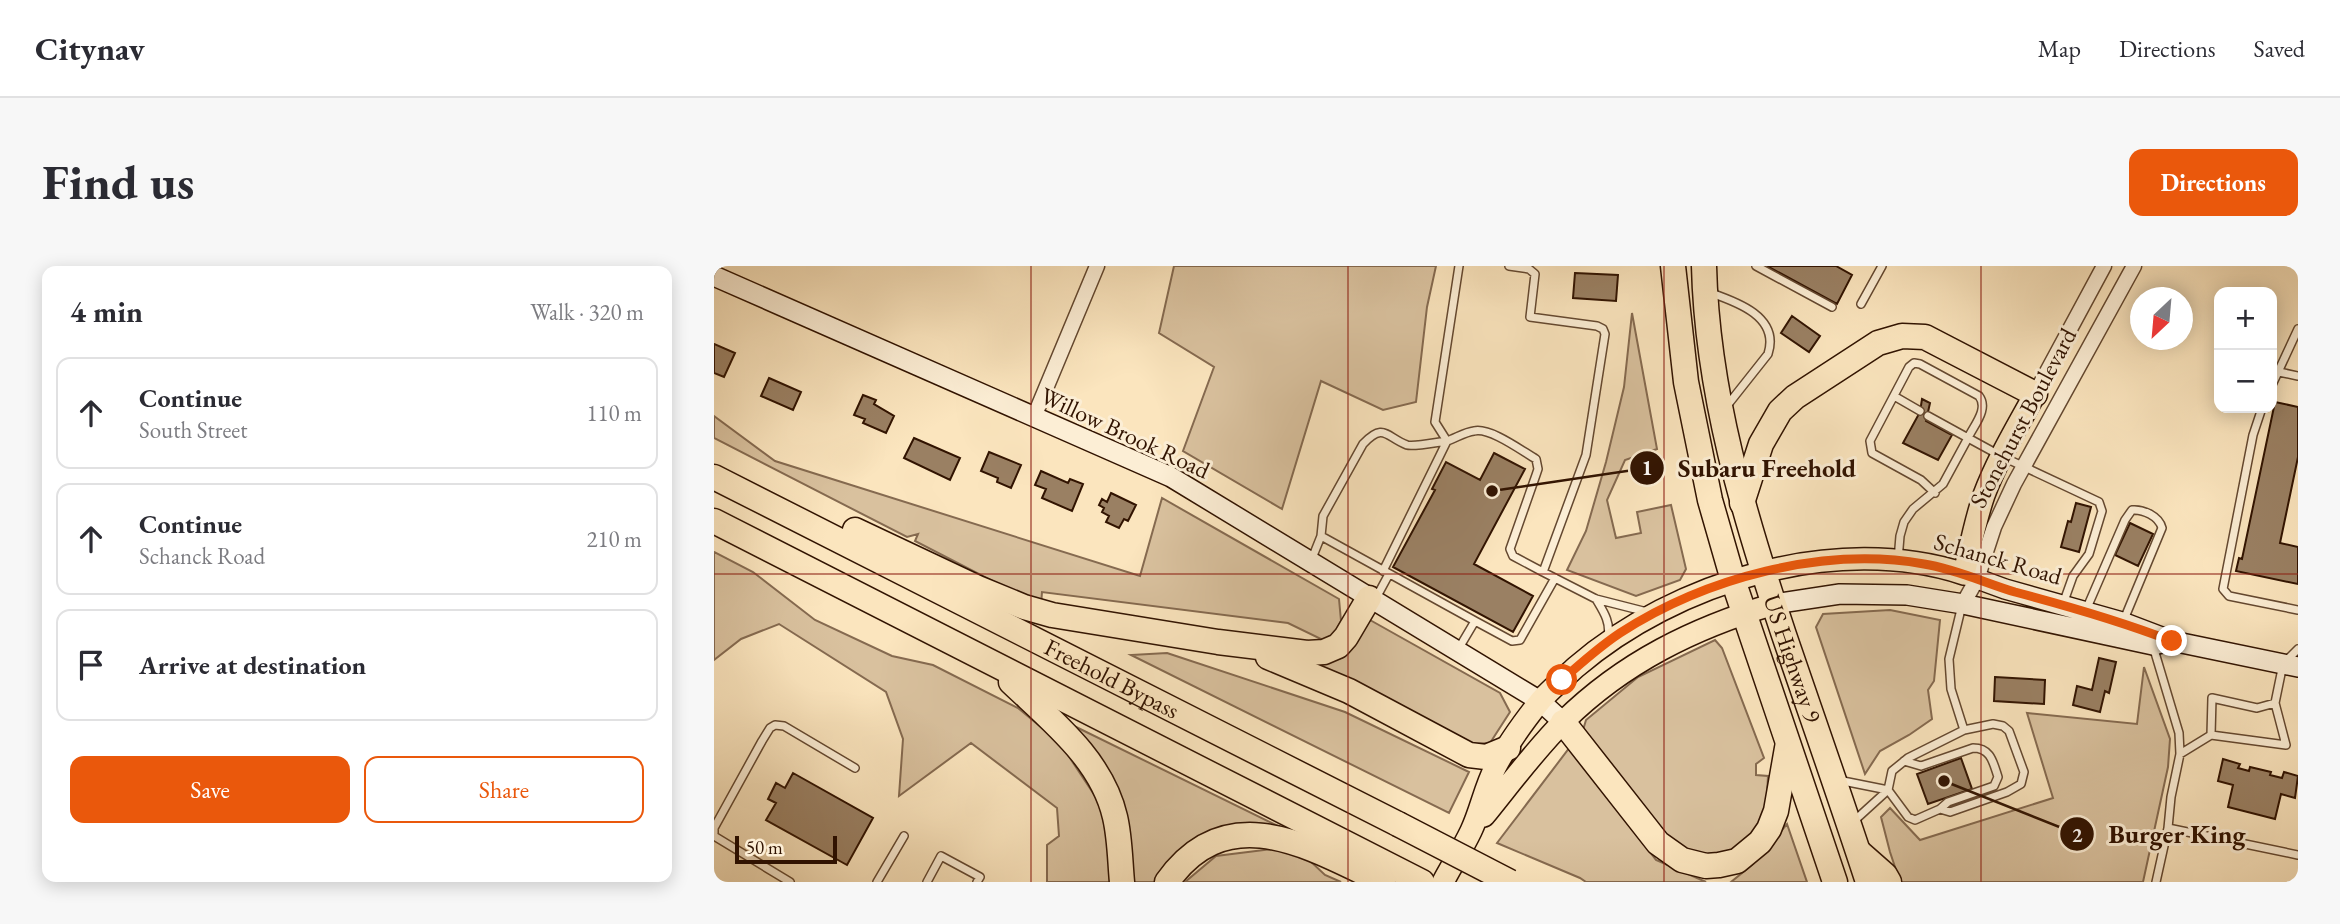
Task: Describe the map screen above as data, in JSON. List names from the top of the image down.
{
  "streets": {
    "highway": ["US Highway 9", "Freehold Bypass"],
    "main road": ["Stonehurst Boulevard", "Schanck Road"],
    "street": ["Willow Brook Road"]
  },
  "crossings": [
    ["Stonehurst Boulevard", "Schanck Road"],
    ["Willow Brook Road", "Schanck Road"],
    ["Schanck Road", "US Highway 9"]
  ],
  "places": ["Subaru Freehold", "Burger King"],
  "scale_bar": "50 m",
  "north": "bottom left",
  "page": {
    "header": "Citynav",
    "nav": ["Map", "Directions", "Saved"],
    "buttons": [
      "Directions",
      ["Save", "Share"]
    ],
    "title": "Find us",
    "heading": ["4 min", "Walk · 320 m"],
    "map_buttons": ["+", "−"],
    "list": [
      ["Continue", "South Street", "110 m"],
      ["Continue", "Schanck Road", "210 m"],
      "Arrive at destination"
    ],
    "scale": "50 m"
  }
}
